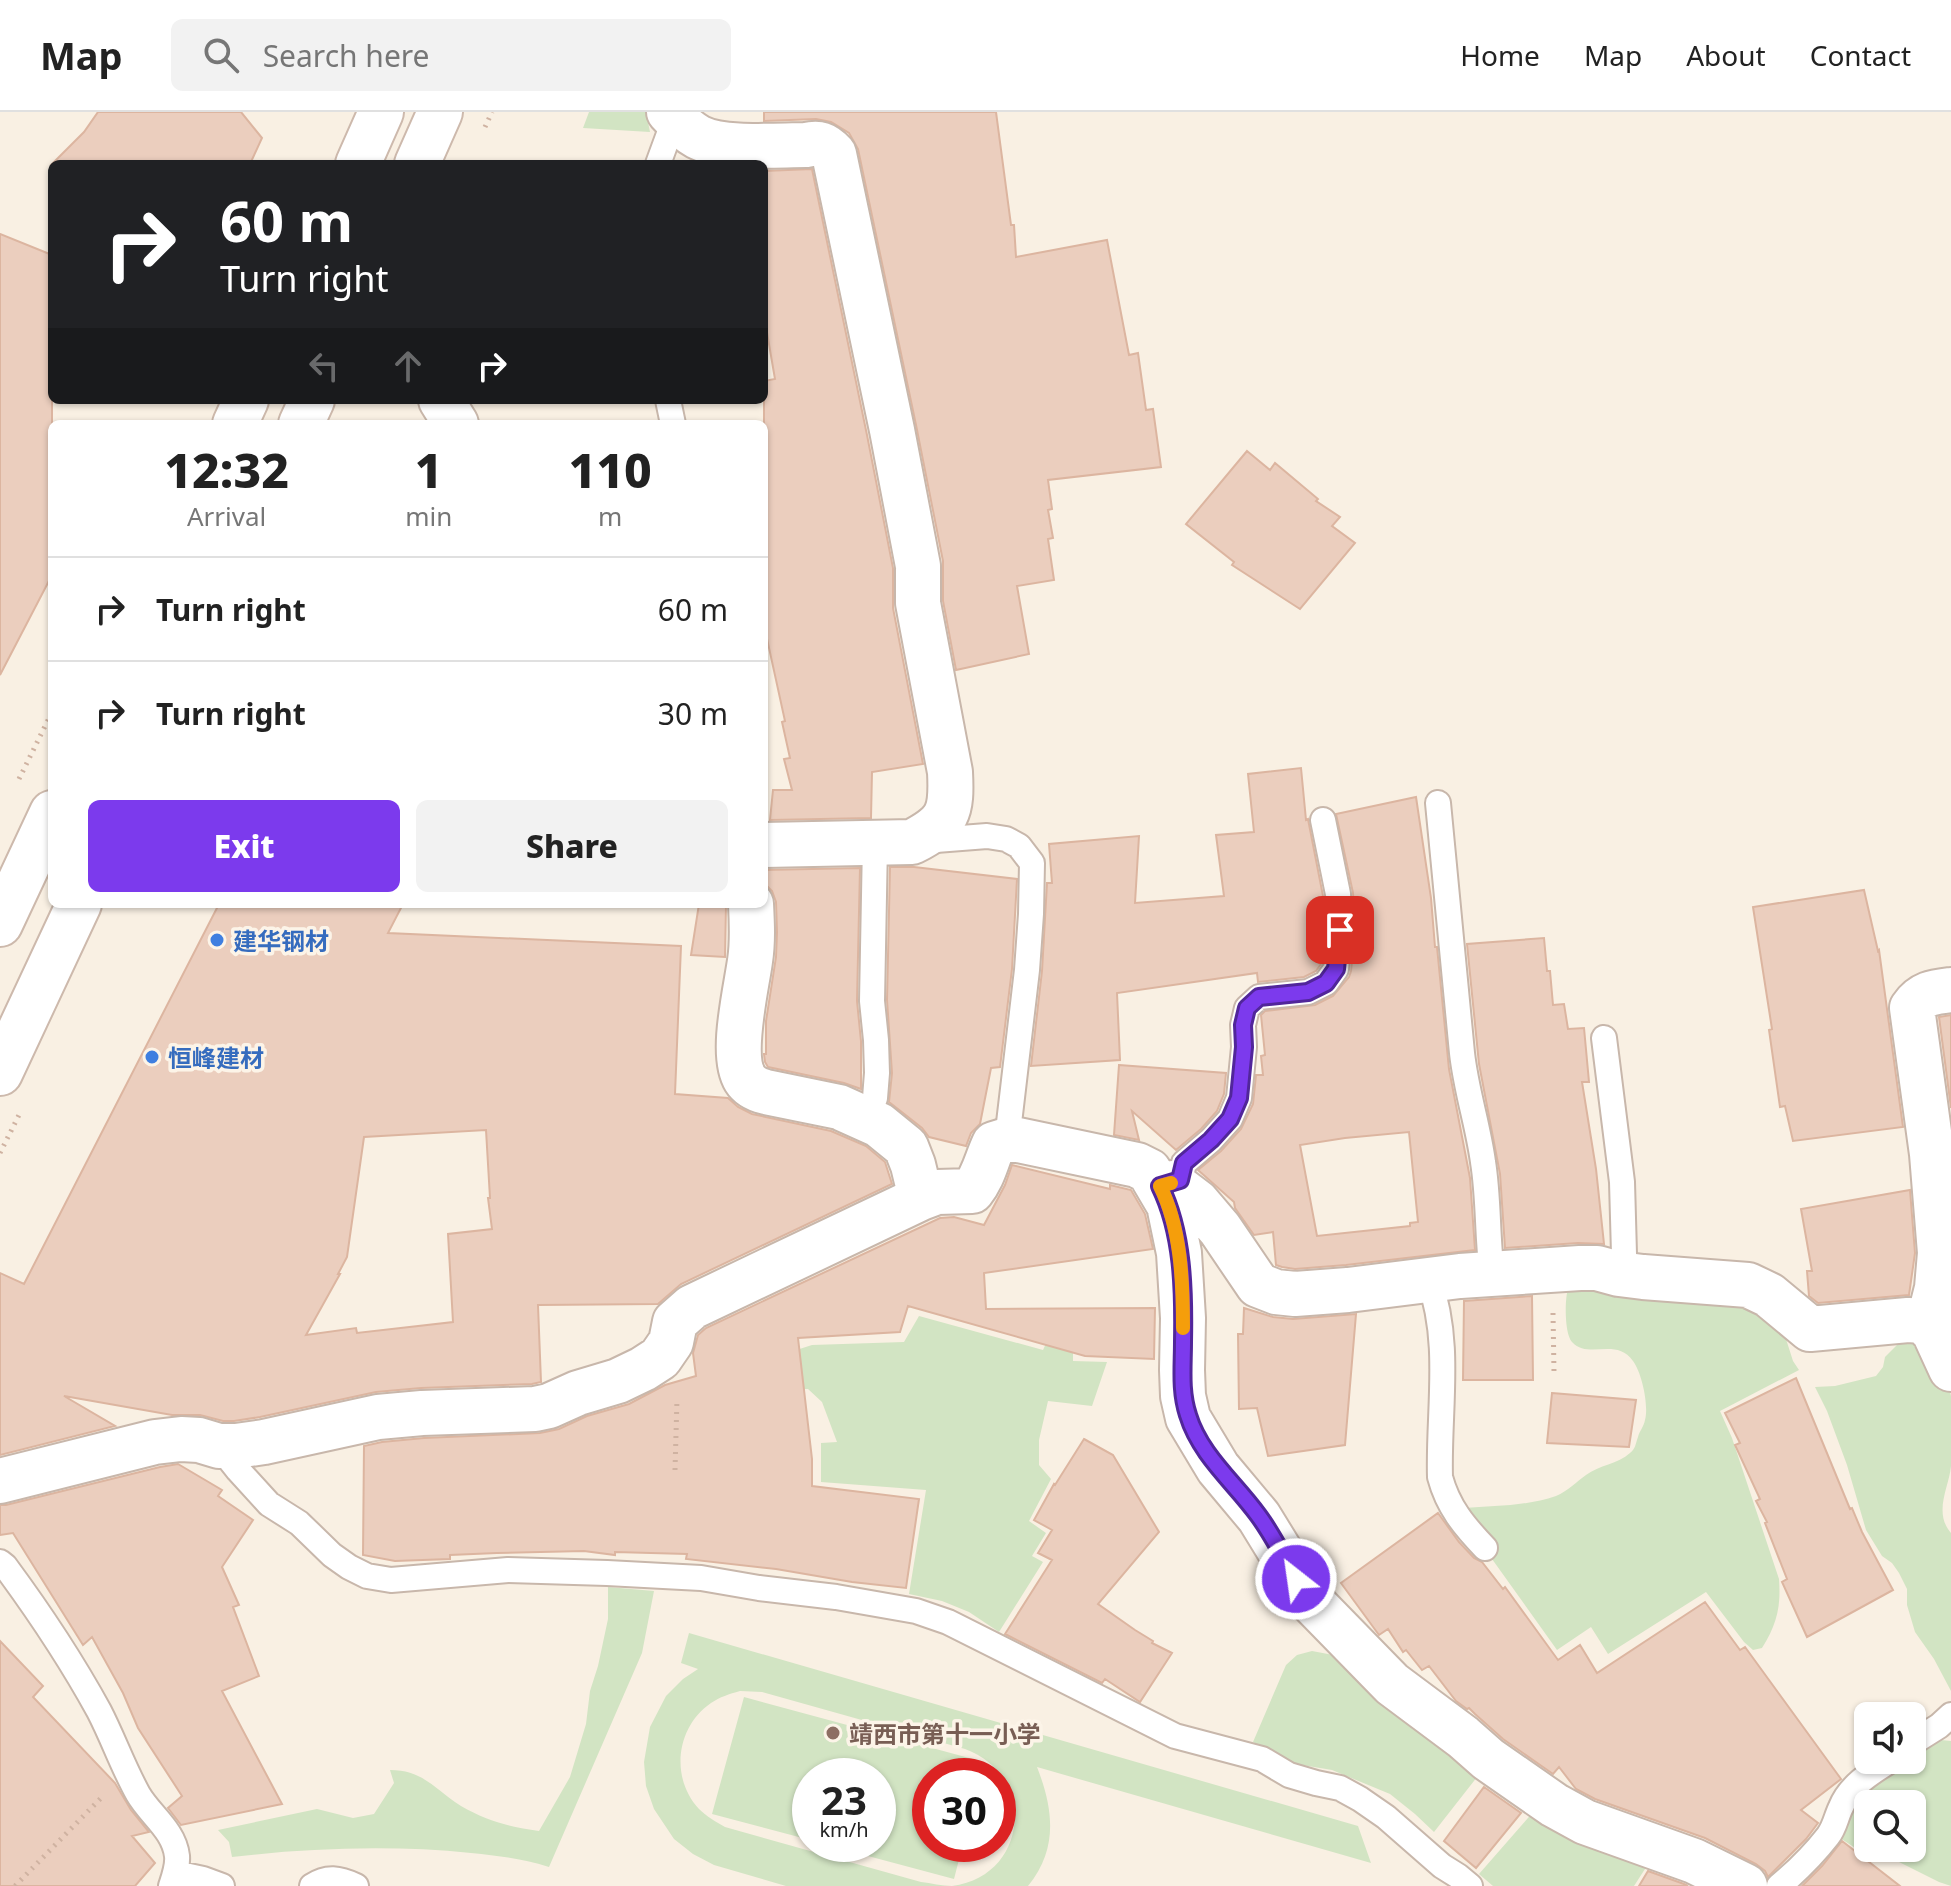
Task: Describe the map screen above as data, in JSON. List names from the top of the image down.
{
  "places": ["建华钢材", "恒峰建材", "靖西市第十一小学"],
  "page": {
    "header": "Map",
    "search": "Search here",
    "nav": [
      "Home",
      "Map",
      "About",
      "Contact"
    ],
    "turn": ["60 m", "Turn right"],
    "eta": [
      "12:32",
      "Arrival",
      "1",
      "min",
      "110",
      "m"
    ],
    "list": [
      {
        "name": "Turn right",
        "value": "60 m"
      },
      {
        "name": "Turn right",
        "value": "30 m"
      }
    ],
    "buttons": ["Exit", "Share"],
    "speed": "23 km/h",
    "limit": "30"
  }
}
